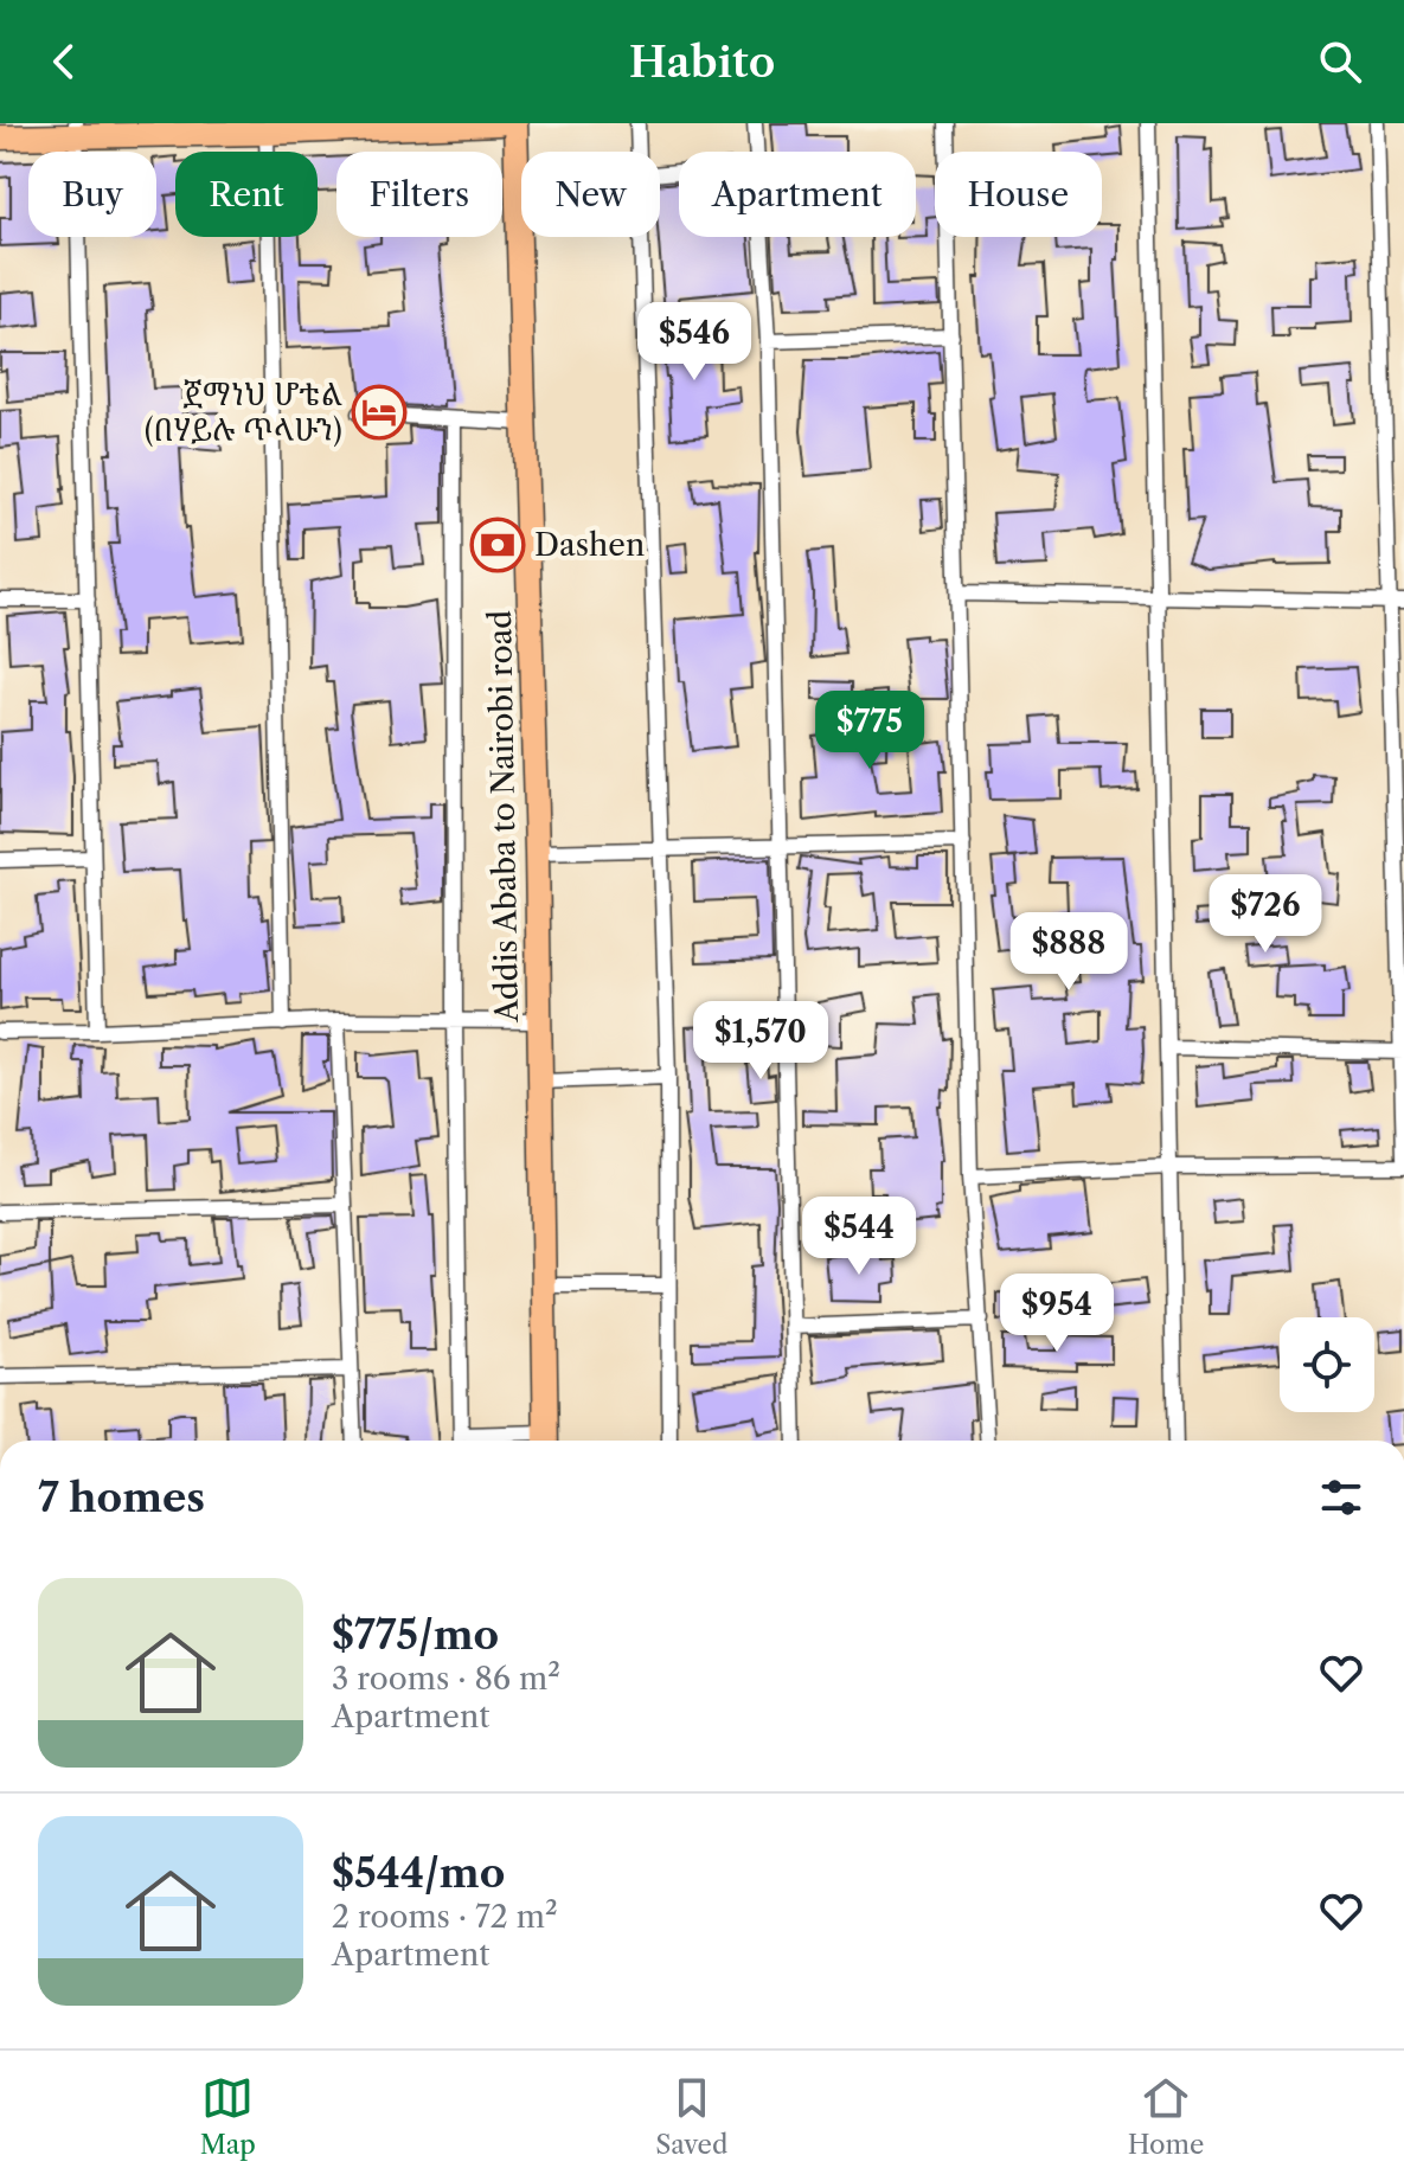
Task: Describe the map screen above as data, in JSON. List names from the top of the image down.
{
  "streets": {
    "main road": ["Addis Ababa to Nairobi road"]
  },
  "places": {
    "hotel": ["ጀማነህ ሆቴል (በሃይሉ ጥላሁን)"],
    "bank": ["Dashen"]
  },
  "page": {
    "header": "Habito",
    "chip": [
      "Buy",
      "Rent",
      "Filters",
      "New",
      "Apartment",
      "House"
    ],
    "price": [
      "$546",
      "$775",
      "$726",
      "$888",
      "$1,570",
      "$544",
      "$954"
    ],
    "heading": "7 homes",
    "list": [
      {
        "name": "$775/mo",
        "note": "3 rooms · 86 m² · Apartment"
      },
      {
        "name": "$544/mo",
        "note": "2 rooms · 72 m² · Apartment"
      }
    ],
    "tabs": ["Map", "Saved", "Home"]
  }
}
